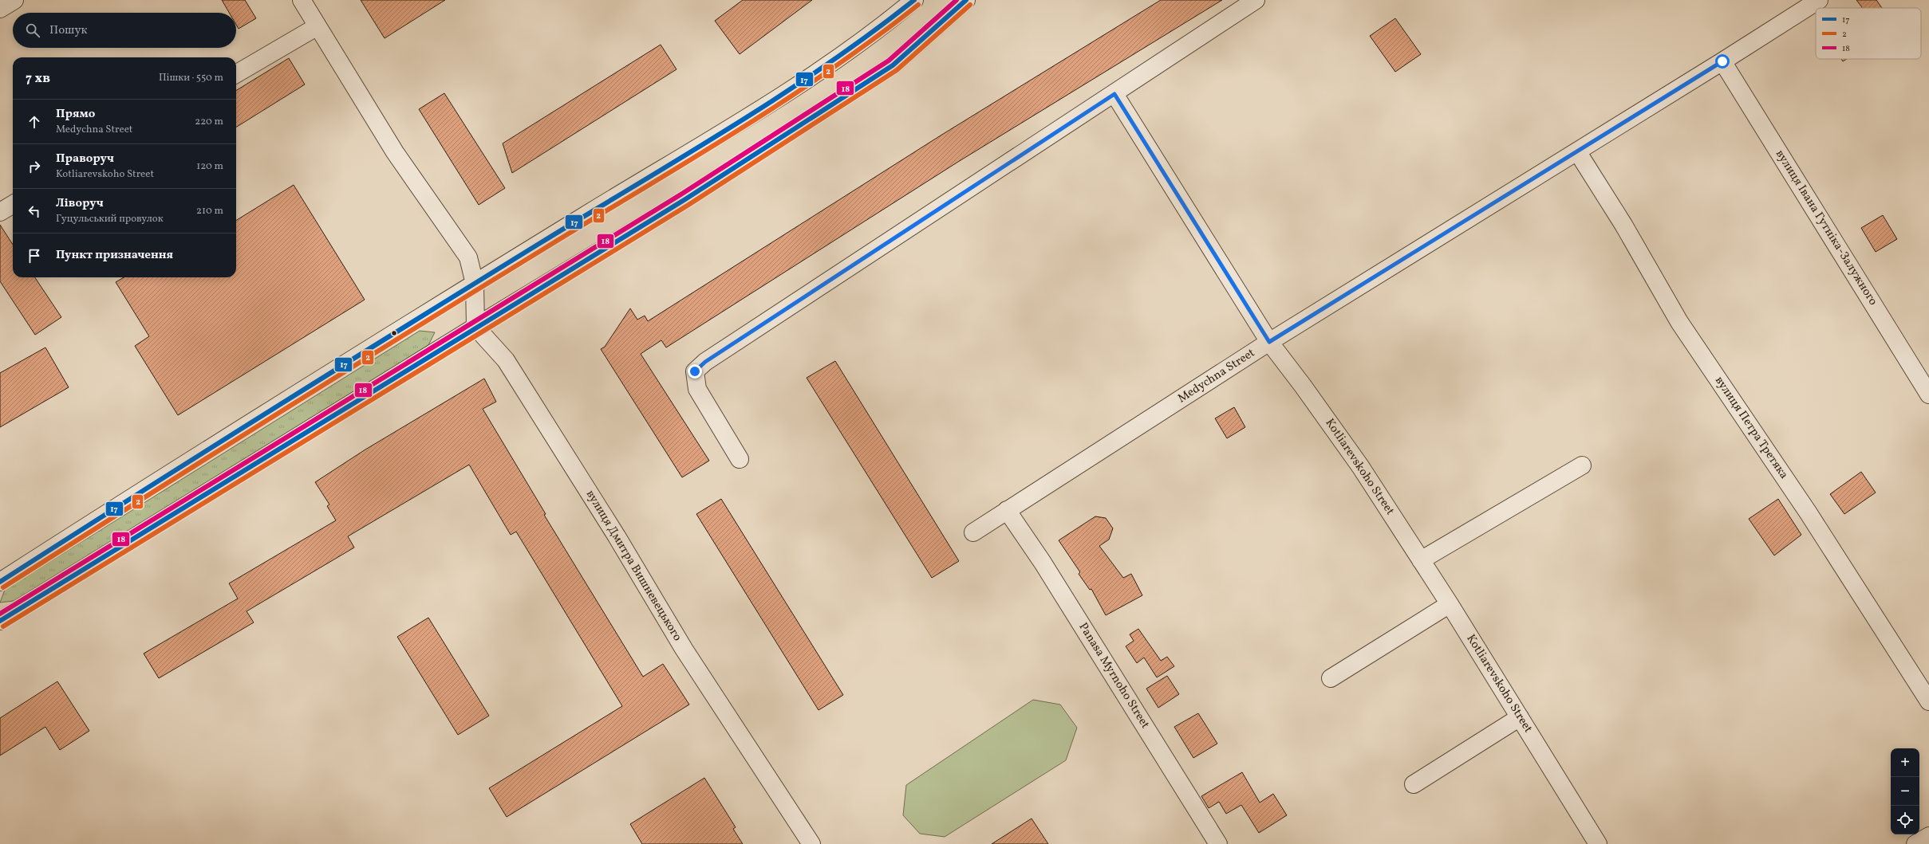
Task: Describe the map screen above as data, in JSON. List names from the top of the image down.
{
  "streets": {
    "street": [
      "вулиця Івана Гутніка-Залужного",
      "Medychna Street",
      "вулиця Петра Третяка",
      "Kotliarevskoho Street",
      "вулиця Дмитра Вишневецького",
      "Panasa Myrnoho Street"
    ]
  },
  "crossings": [
    ["вулиця Івана Гутніка-Залужного", "Medychna Street"],
    ["Medychna Street", "вулиця Петра Третяка"],
    ["Medychna Street", "Kotliarevskoho Street"],
    ["Medychna Street", "Panasa Myrnoho Street"]
  ],
  "lines": ["transit line 17", "transit line 18", "transit line 2"],
  "legend": ["17", "2", "18"],
  "page": {
    "search": "Пошук",
    "heading": ["7 хв", "Пішки · 550 m"],
    "list": [
      ["Прямо", "Medychna Street", "220 m"],
      ["Праворуч", "Kotliarevskoho Street", "120 m"],
      ["Ліворуч", "Гуцульський провулок", "210 m"],
      "Пункт призначення"
    ],
    "map_buttons": ["+", "−"]
  }
}
